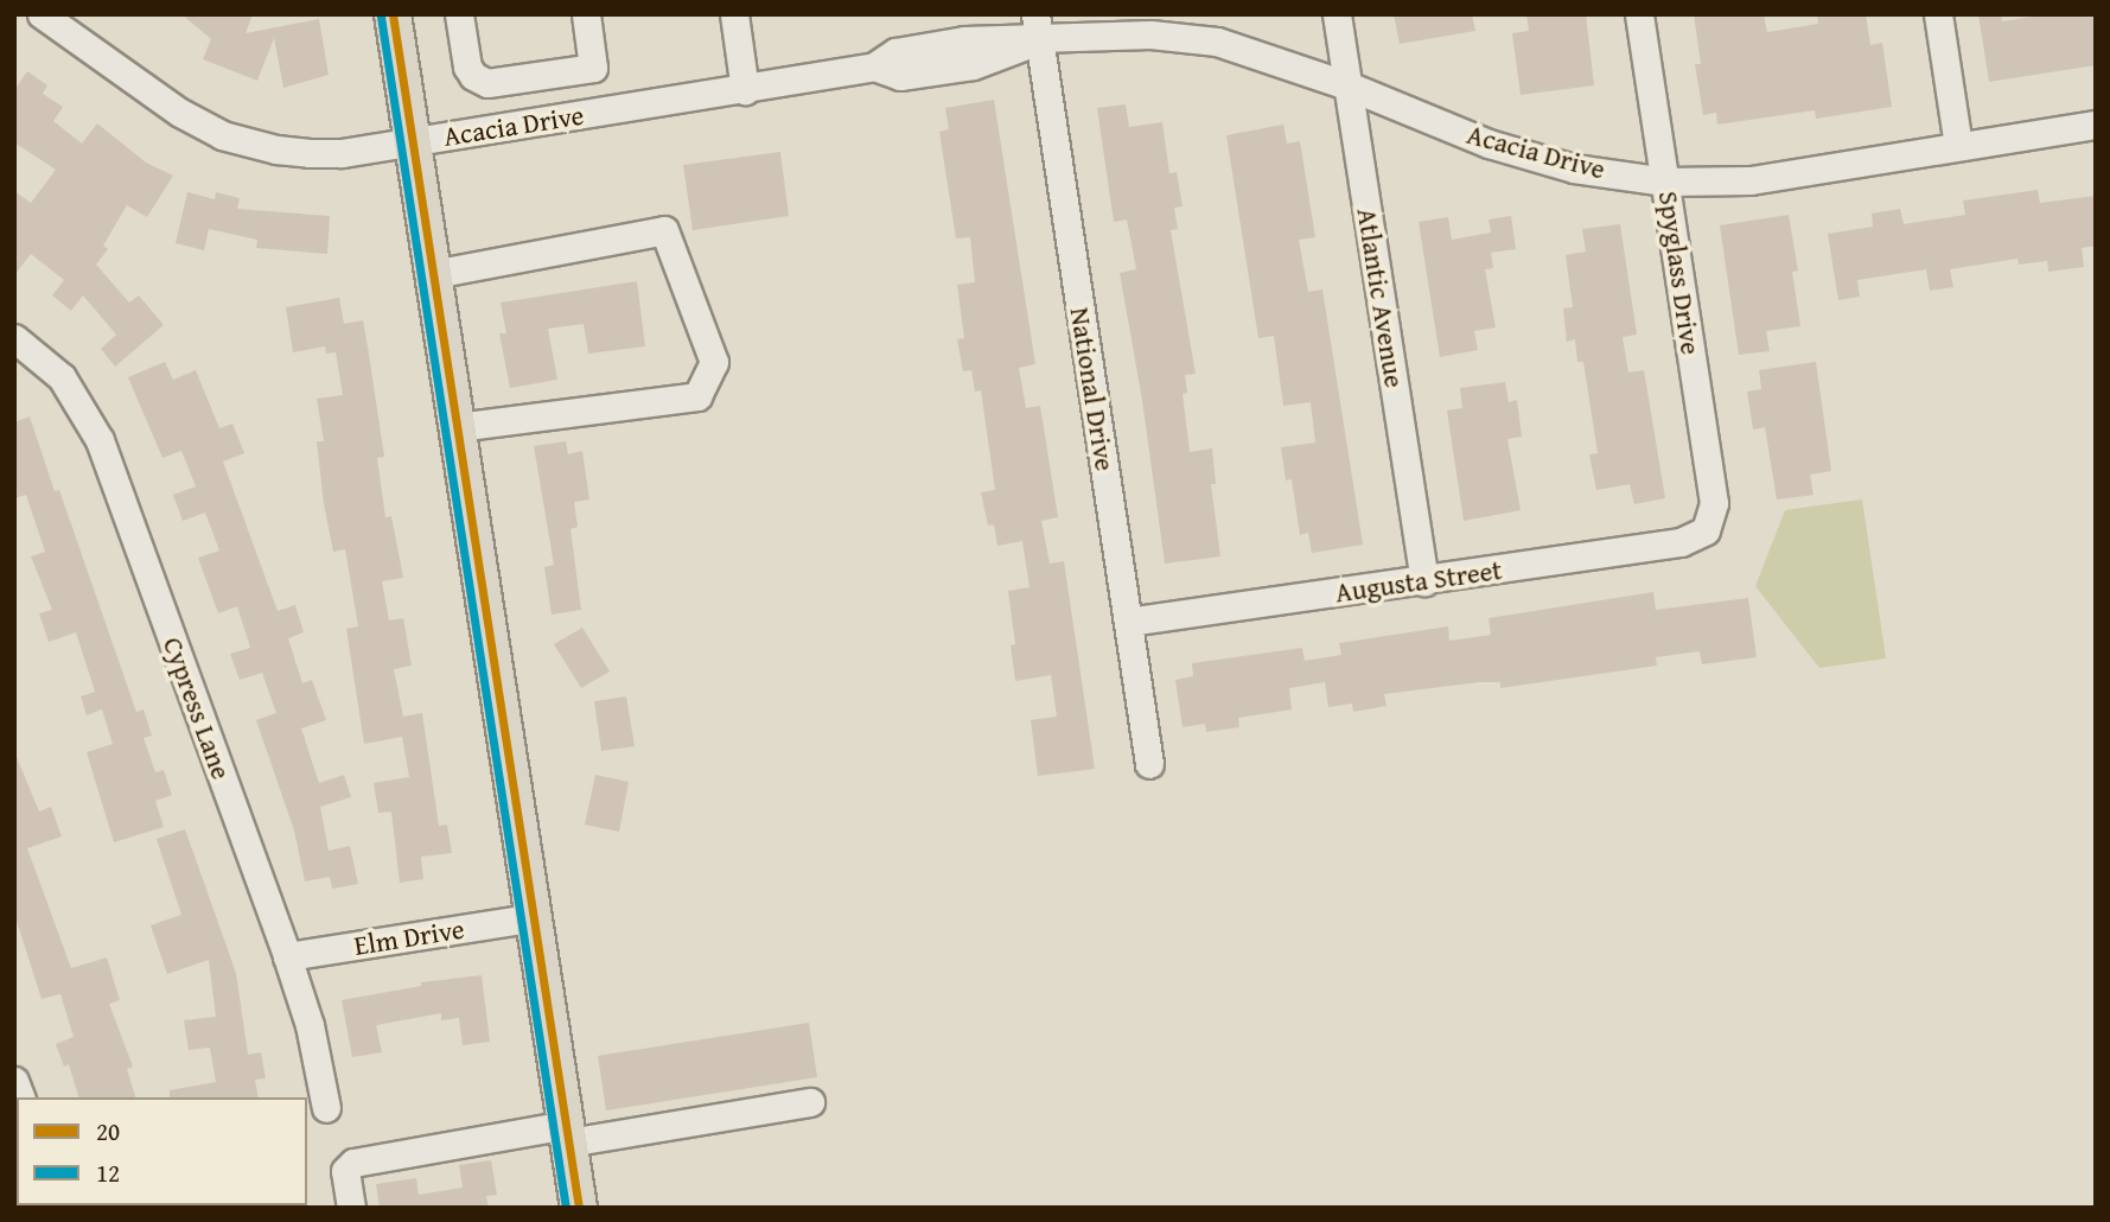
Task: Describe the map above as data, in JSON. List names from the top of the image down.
{
  "streets": {
    "street": [
      "Acacia Drive",
      "Spyglass Drive",
      "Atlantic Avenue",
      "National Drive",
      "Augusta Street",
      "Cypress Lane",
      "Elm Drive"
    ]
  },
  "crossings": [
    ["Acacia Drive", "Spyglass Drive"],
    ["Acacia Drive", "Atlantic Avenue"],
    ["Acacia Drive", "National Drive"],
    ["Spyglass Drive", "Augusta Street"],
    ["Atlantic Avenue", "Augusta Street"],
    ["National Drive", "Augusta Street"],
    ["Cypress Lane", "Elm Drive"]
  ],
  "lines": ["transit line 20", "transit line 12"],
  "legend": ["20", "12"]
}
